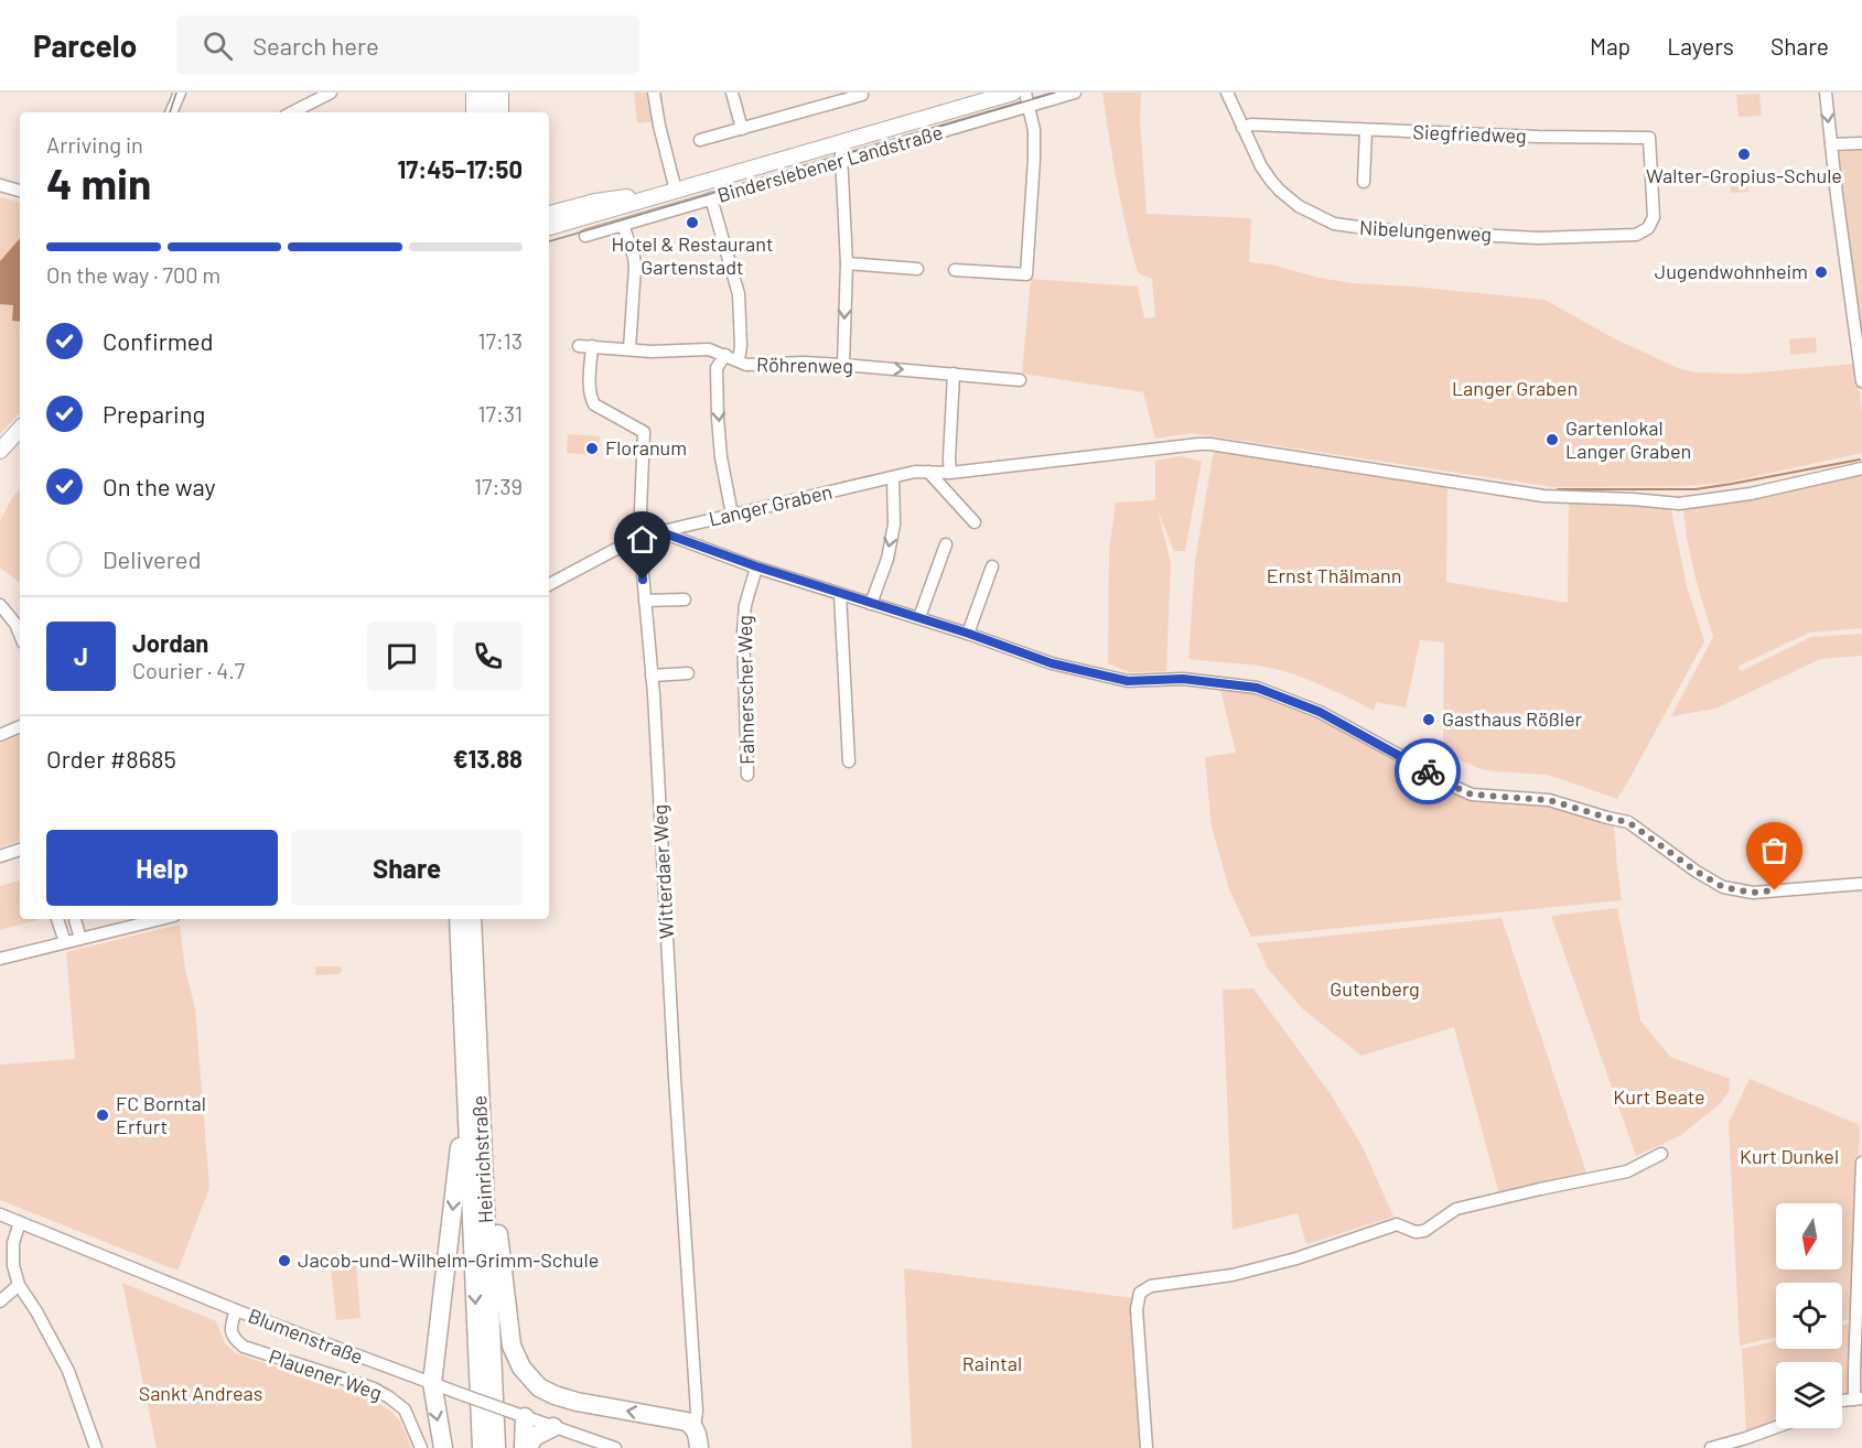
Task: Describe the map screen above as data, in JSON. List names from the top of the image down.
{
  "streets": {
    "highway": ["Heinrichstraße"],
    "main road": ["Binderslebener Landstraße"],
    "street": [
      "Siegfriedweg",
      "Nibelungenweg",
      "Röhrenweg",
      "Langer Graben",
      "Fahnerscher Weg",
      "Witterdaer Weg",
      "Blumenstraße",
      "Plauener Weg"
    ]
  },
  "crossings": [
    ["Siegfriedweg", "Nibelungenweg"],
    ["Röhrenweg", "Witterdaer Weg"],
    ["Langer Graben", "Witterdaer Weg"],
    ["Heinrichstraße", "Blumenstraße"],
    ["Blumenstraße", "Plauener Weg"]
  ],
  "parks": [
    "Langer Graben",
    "Ernst Thälmann",
    "Gutenberg",
    "Kurt Beate",
    "Kurt Dunkel",
    "Raintal",
    "Sankt Andreas"
  ],
  "places": [
    "Walter-Gropius-Schule",
    "Hotel & Restaurant Gartenstadt",
    "Jugendwohnheim",
    "Gartenlokal Langer Graben",
    "Floranum",
    "Gasthaus Rößler",
    "FC Borntal Erfurt",
    "Jacob-und-Wilhelm-Grimm-Schule"
  ],
  "north": "bottom",
  "page": {
    "header": "Parcelo",
    "search": "Search here",
    "nav": ["Map", "Layers", "Share"],
    "heading": ["4 min", "Arriving in", "17:45–17:50"],
    "panel": [
      "Jordan",
      "Courier · 4.7",
      "Order #8685",
      "€13.88"
    ],
    "bar": "On the way · 700 m",
    "list": [
      ["Confirmed", "17:13"],
      ["Preparing", "17:31"],
      ["On the way", "17:39"],
      "Delivered"
    ],
    "round": "J",
    "buttons": ["Help", "Share"]
  }
}
